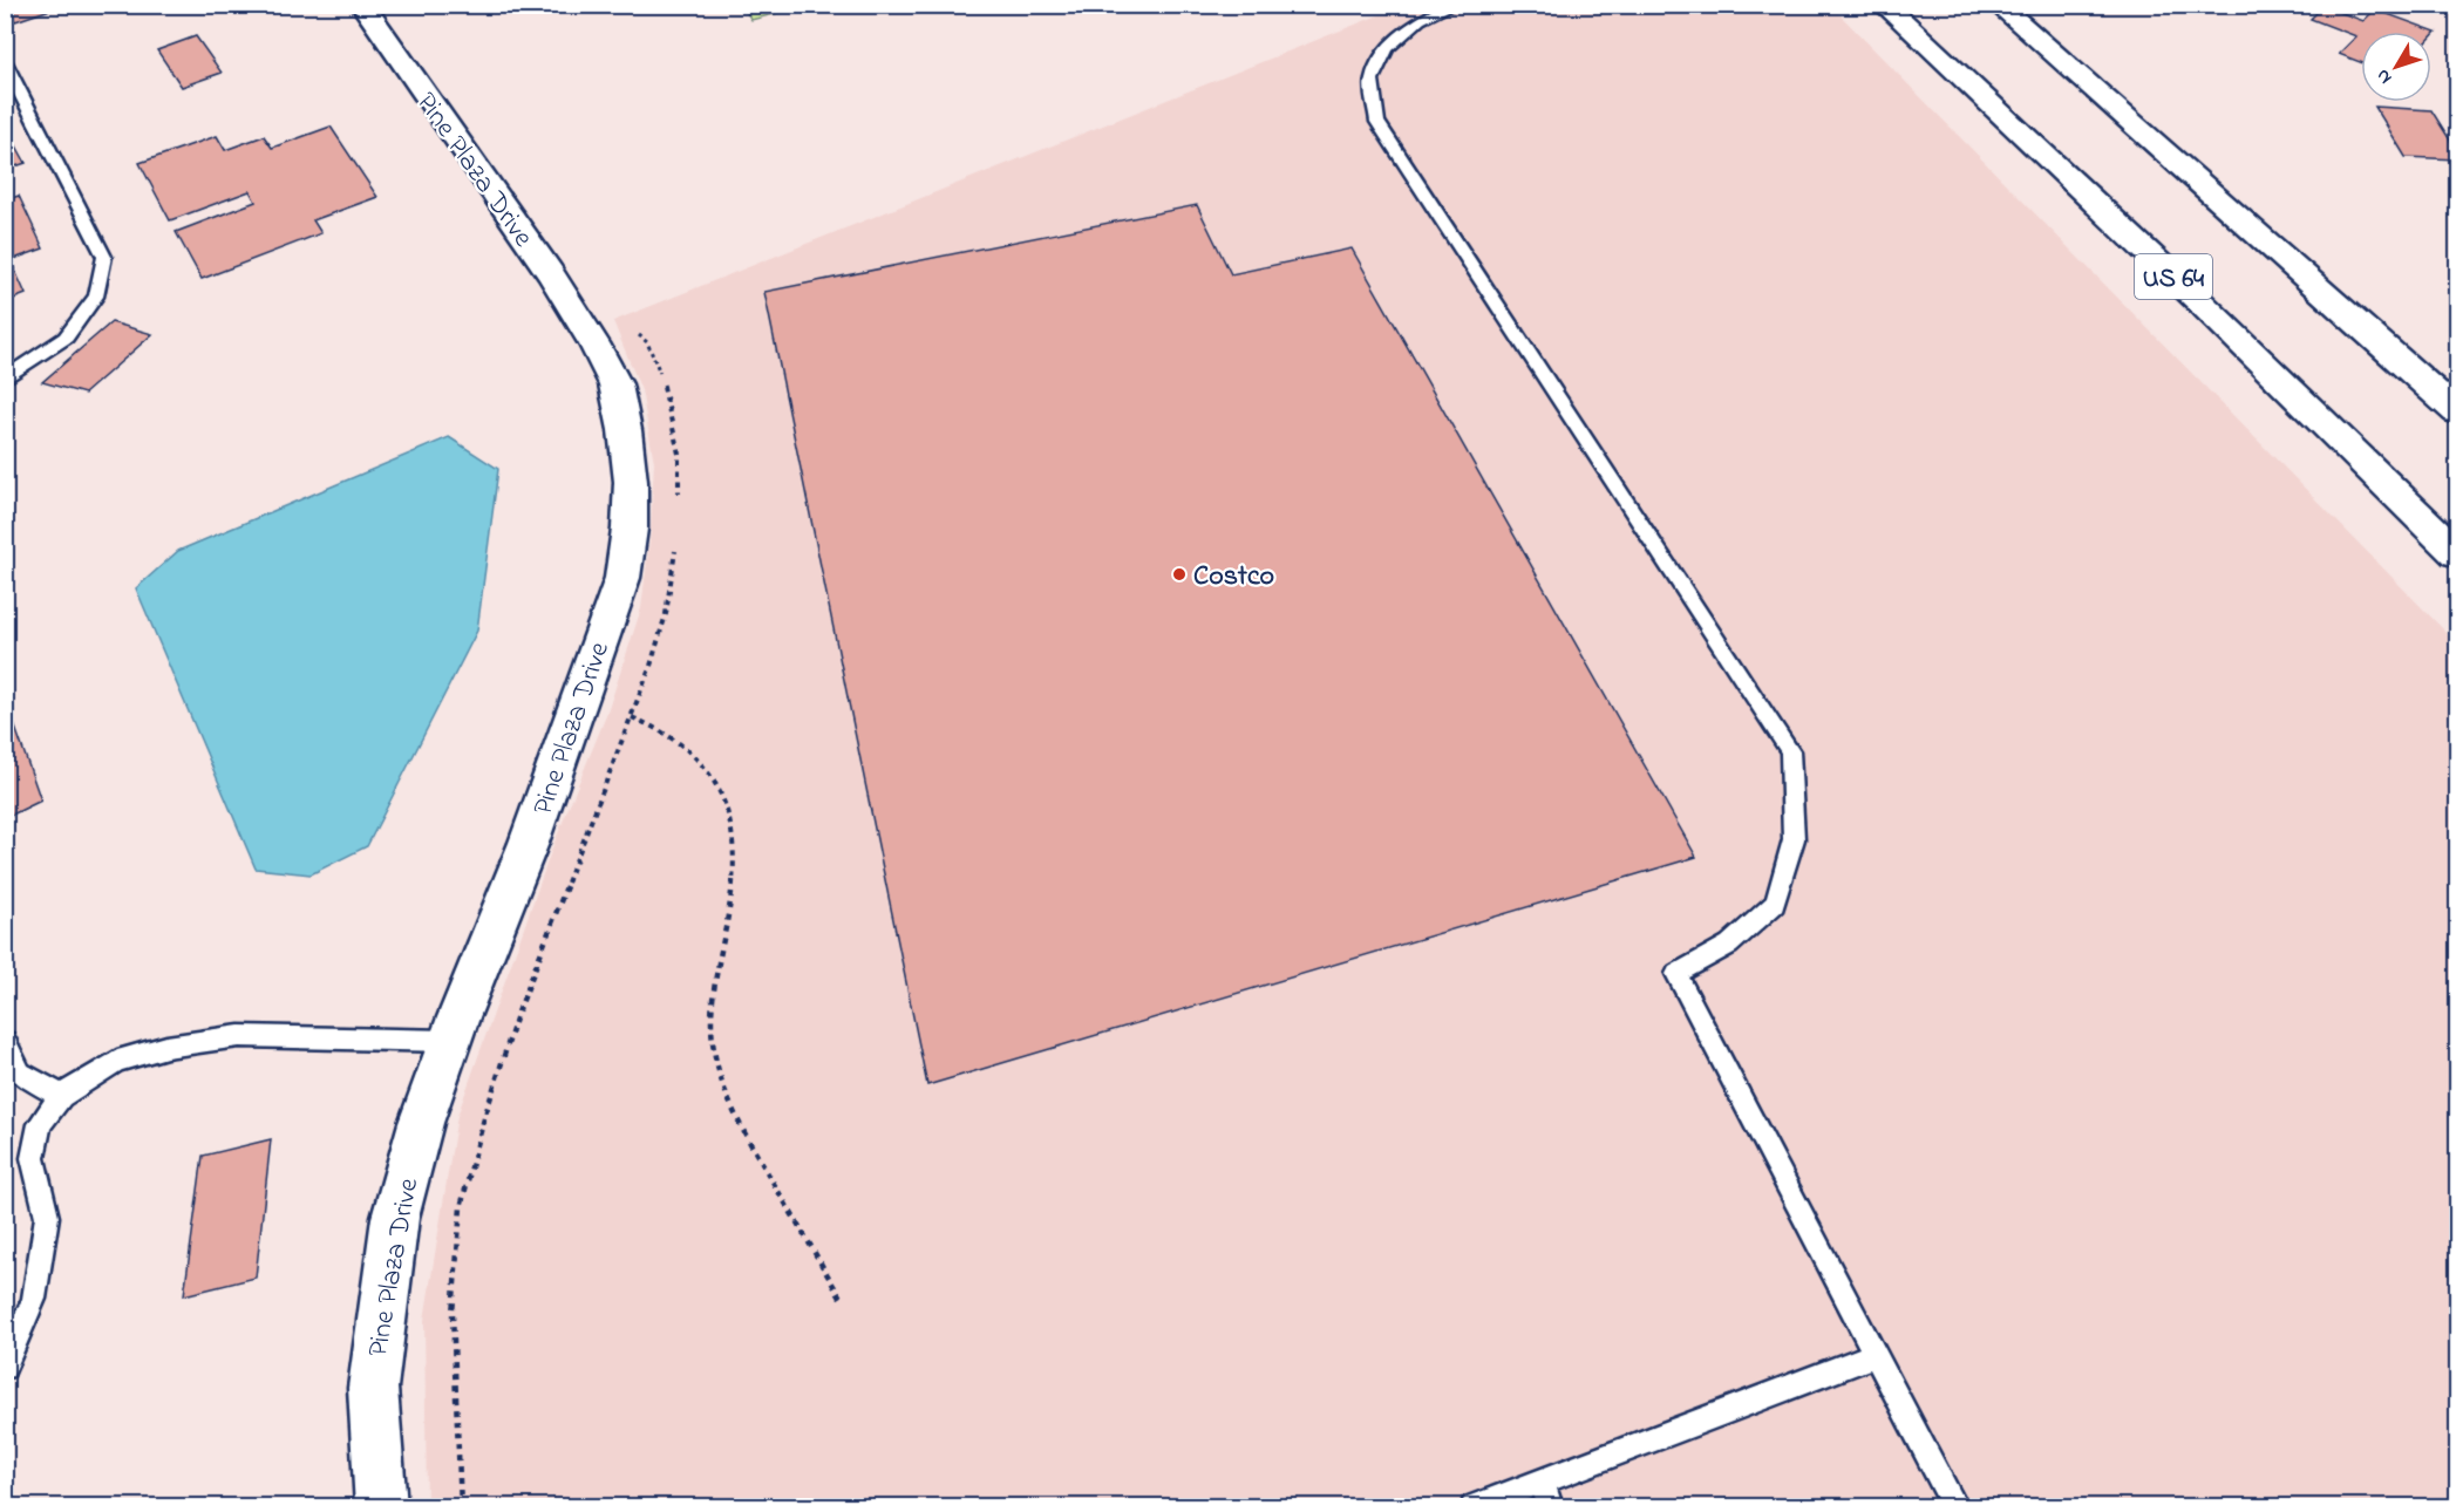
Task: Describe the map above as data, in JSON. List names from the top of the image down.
{
  "streets": {
    "main road": ["Pine Plaza Drive", "US 64"]
  },
  "places": ["Costco"],
  "north": "bottom left"
}
